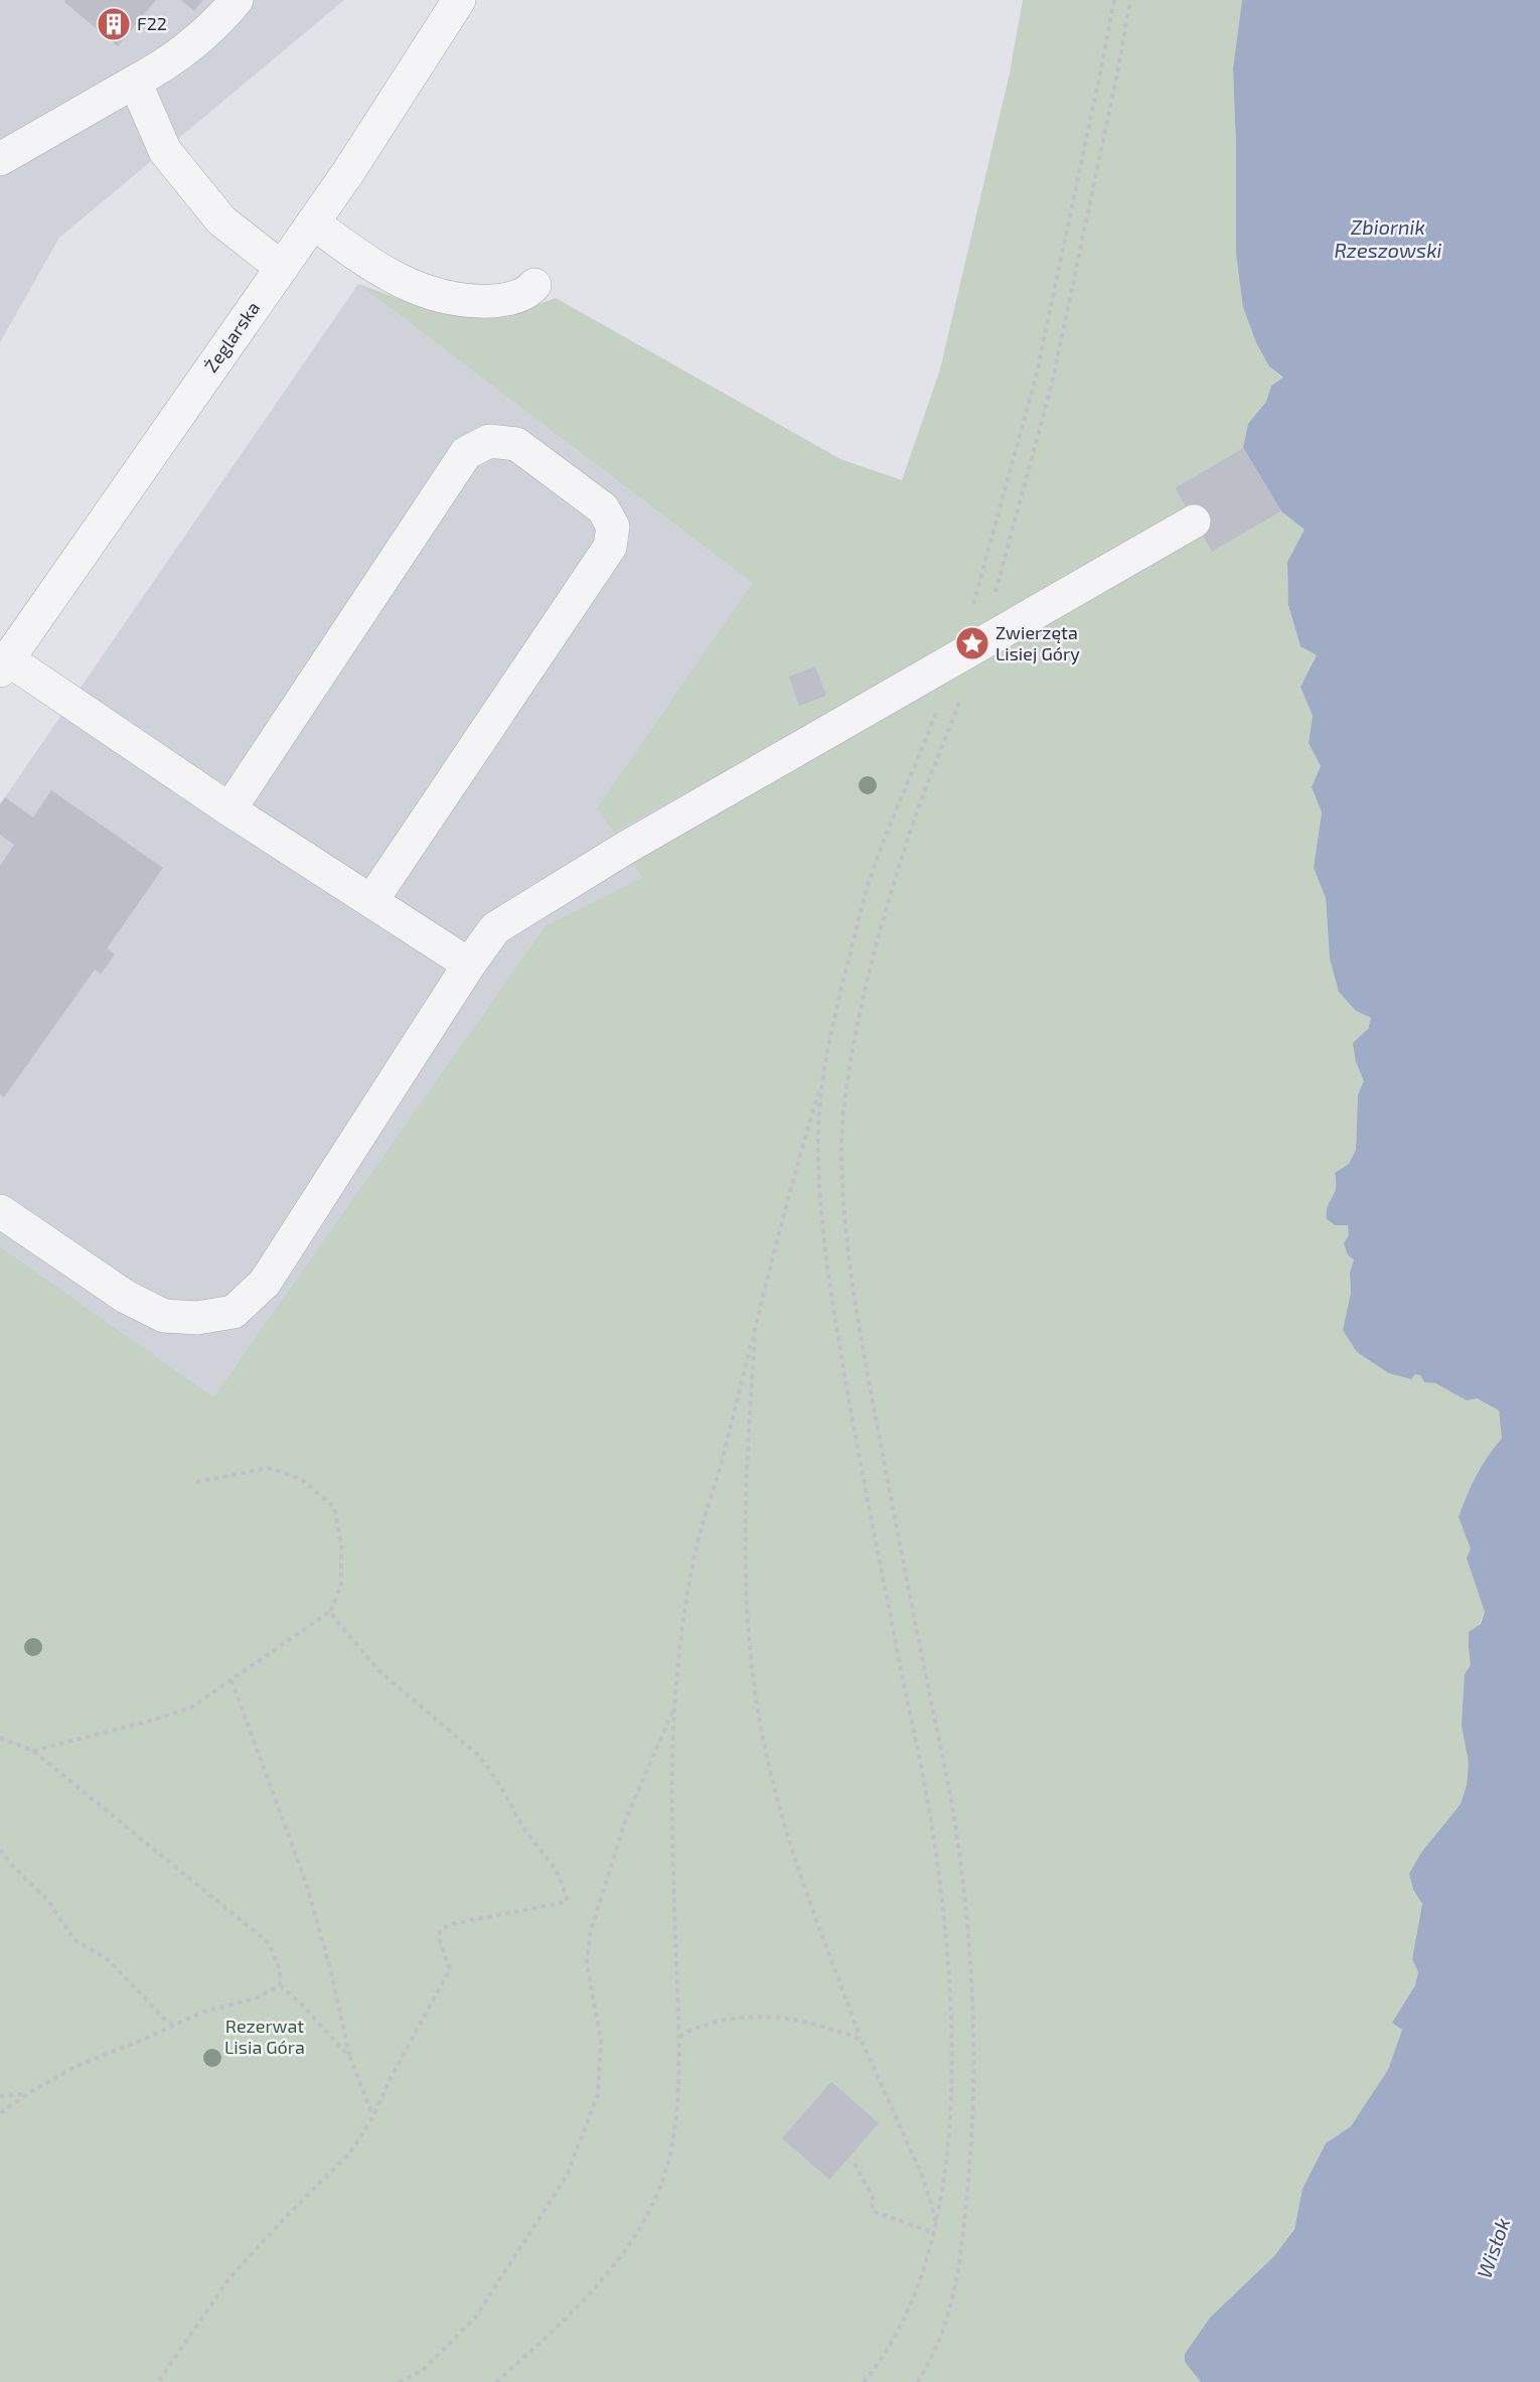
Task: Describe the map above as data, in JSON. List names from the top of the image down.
{
  "streets": {
    "street": ["Żeglarska"]
  },
  "water": ["Zbiornik Rzeszowski", "Wisłok"],
  "parks": ["Rezerwat Lisia Góra"],
  "places": {
    "building": ["F22"],
    "place": ["Zwierzęta Lisiej Góry"]
  }
}
